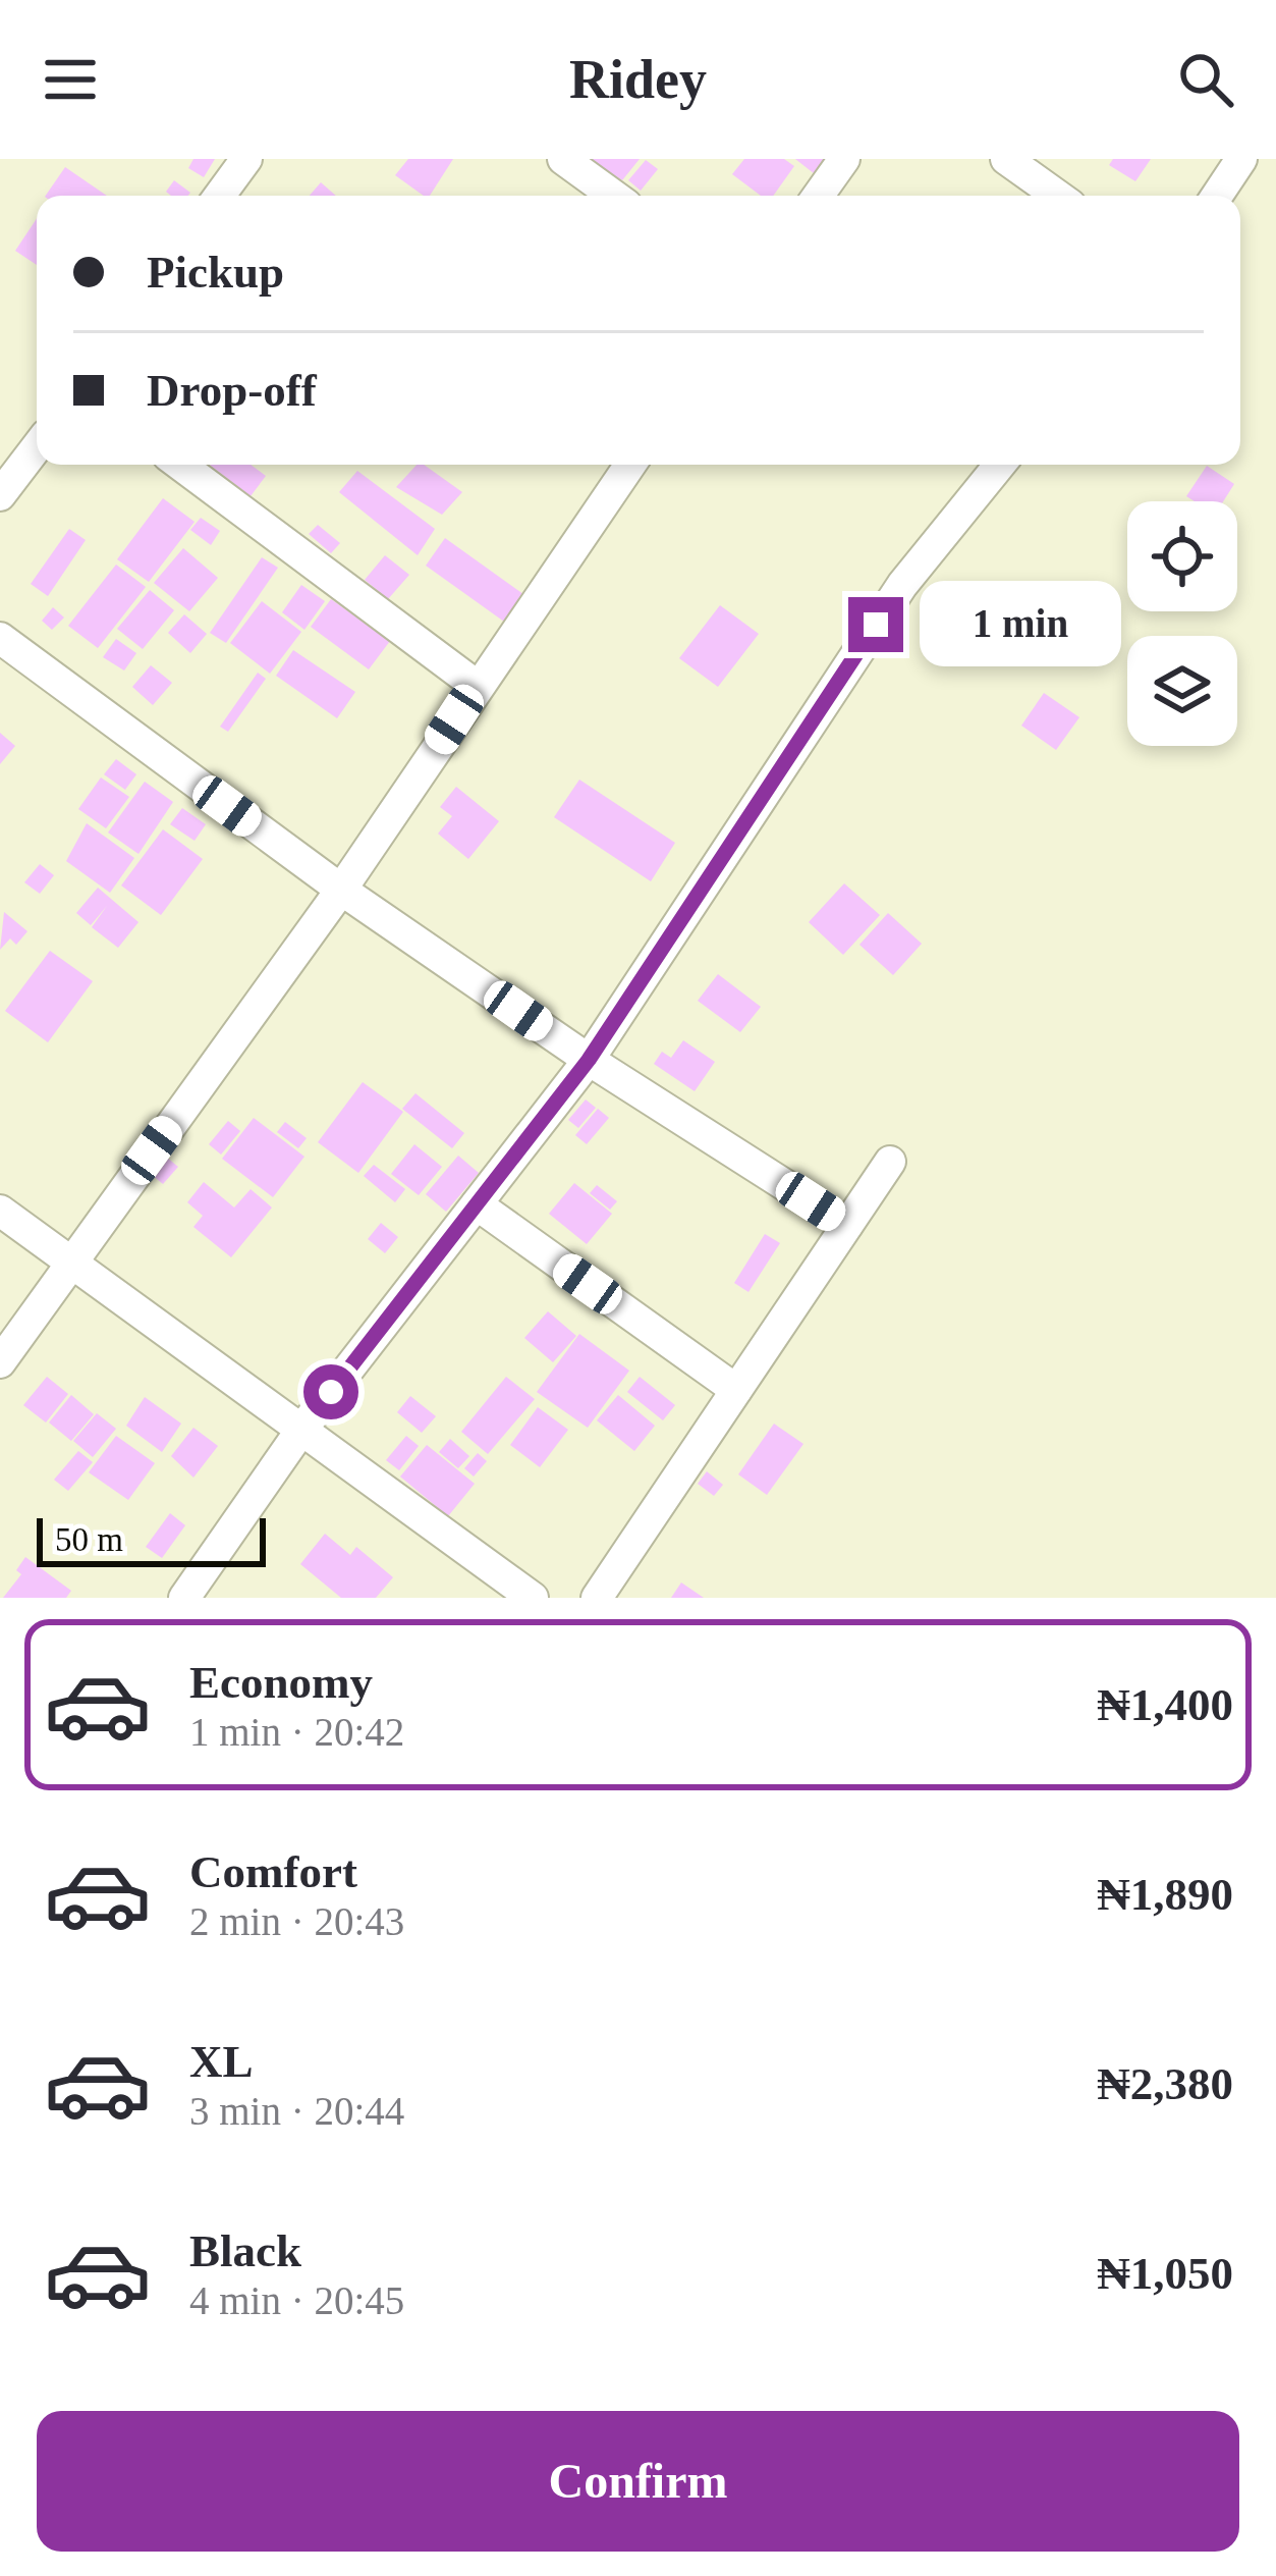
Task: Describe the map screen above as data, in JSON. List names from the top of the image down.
{
  "scale_bar": "50 m",
  "page": {
    "header": "Ridey",
    "banner": ["Pickup", "Drop-off"],
    "bubble": "1 min",
    "scale": "50 m",
    "list": [
      {
        "name": "Economy",
        "note": "1 min · 20:42",
        "value": "₦1,400"
      },
      {
        "name": "Comfort",
        "note": "2 min · 20:43",
        "value": "₦1,890"
      },
      {
        "name": "XL",
        "note": "3 min · 20:44",
        "value": "₦2,380"
      },
      {
        "name": "Black",
        "note": "4 min · 20:45",
        "value": "₦1,050"
      }
    ],
    "buttons": "Confirm"
  }
}
